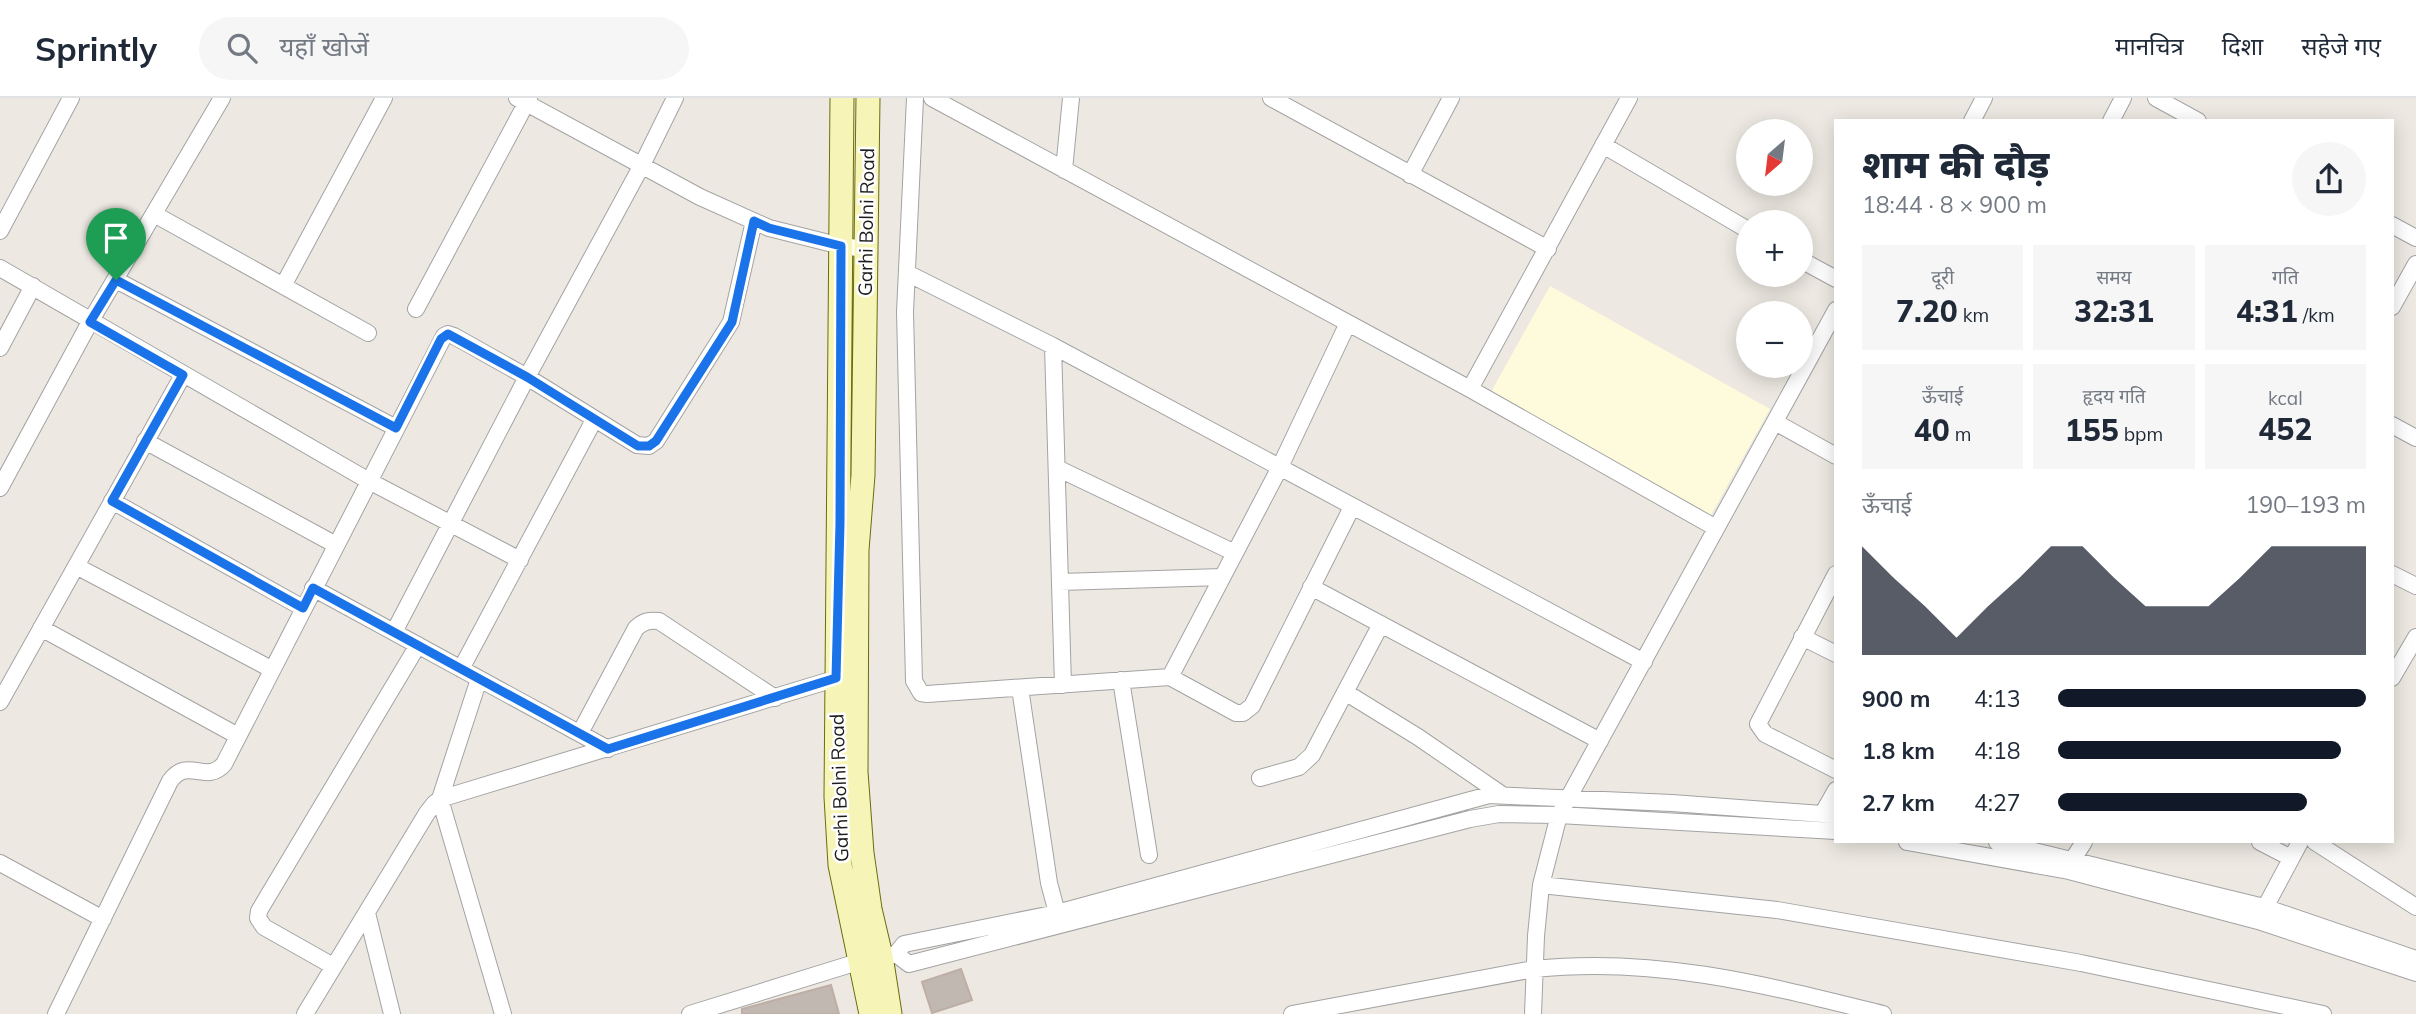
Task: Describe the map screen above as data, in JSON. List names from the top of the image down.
{
  "streets": {
    "main road": ["Garhi Bolni Road"]
  },
  "north": "bottom left",
  "page": {
    "header": "Sprintly",
    "search": "यहाँ खोजें",
    "nav": ["मानचित्र", "दिशा", "सहेजे गए"],
    "map_buttons": ["+", "−"],
    "heading": ["शाम की दौड़", "18:44 · 8 × 900 m"],
    "stats": [
      ["दूरी", "7.20 km"],
      ["समय", "32:31"],
      ["गति", "4:31 /km"],
      ["ऊँचाई", "40 m"],
      ["हृदय गति", "155 bpm"],
      ["kcal", "452"]
    ],
    "chart": ["ऊँचाई", "190–193 m"],
    "list": [
      {
        "name": "900 m",
        "note": "4:13"
      },
      {
        "name": "1.8 km",
        "note": "4:18"
      },
      {
        "name": "2.7 km",
        "note": "4:27"
      }
    ]
  }
}
